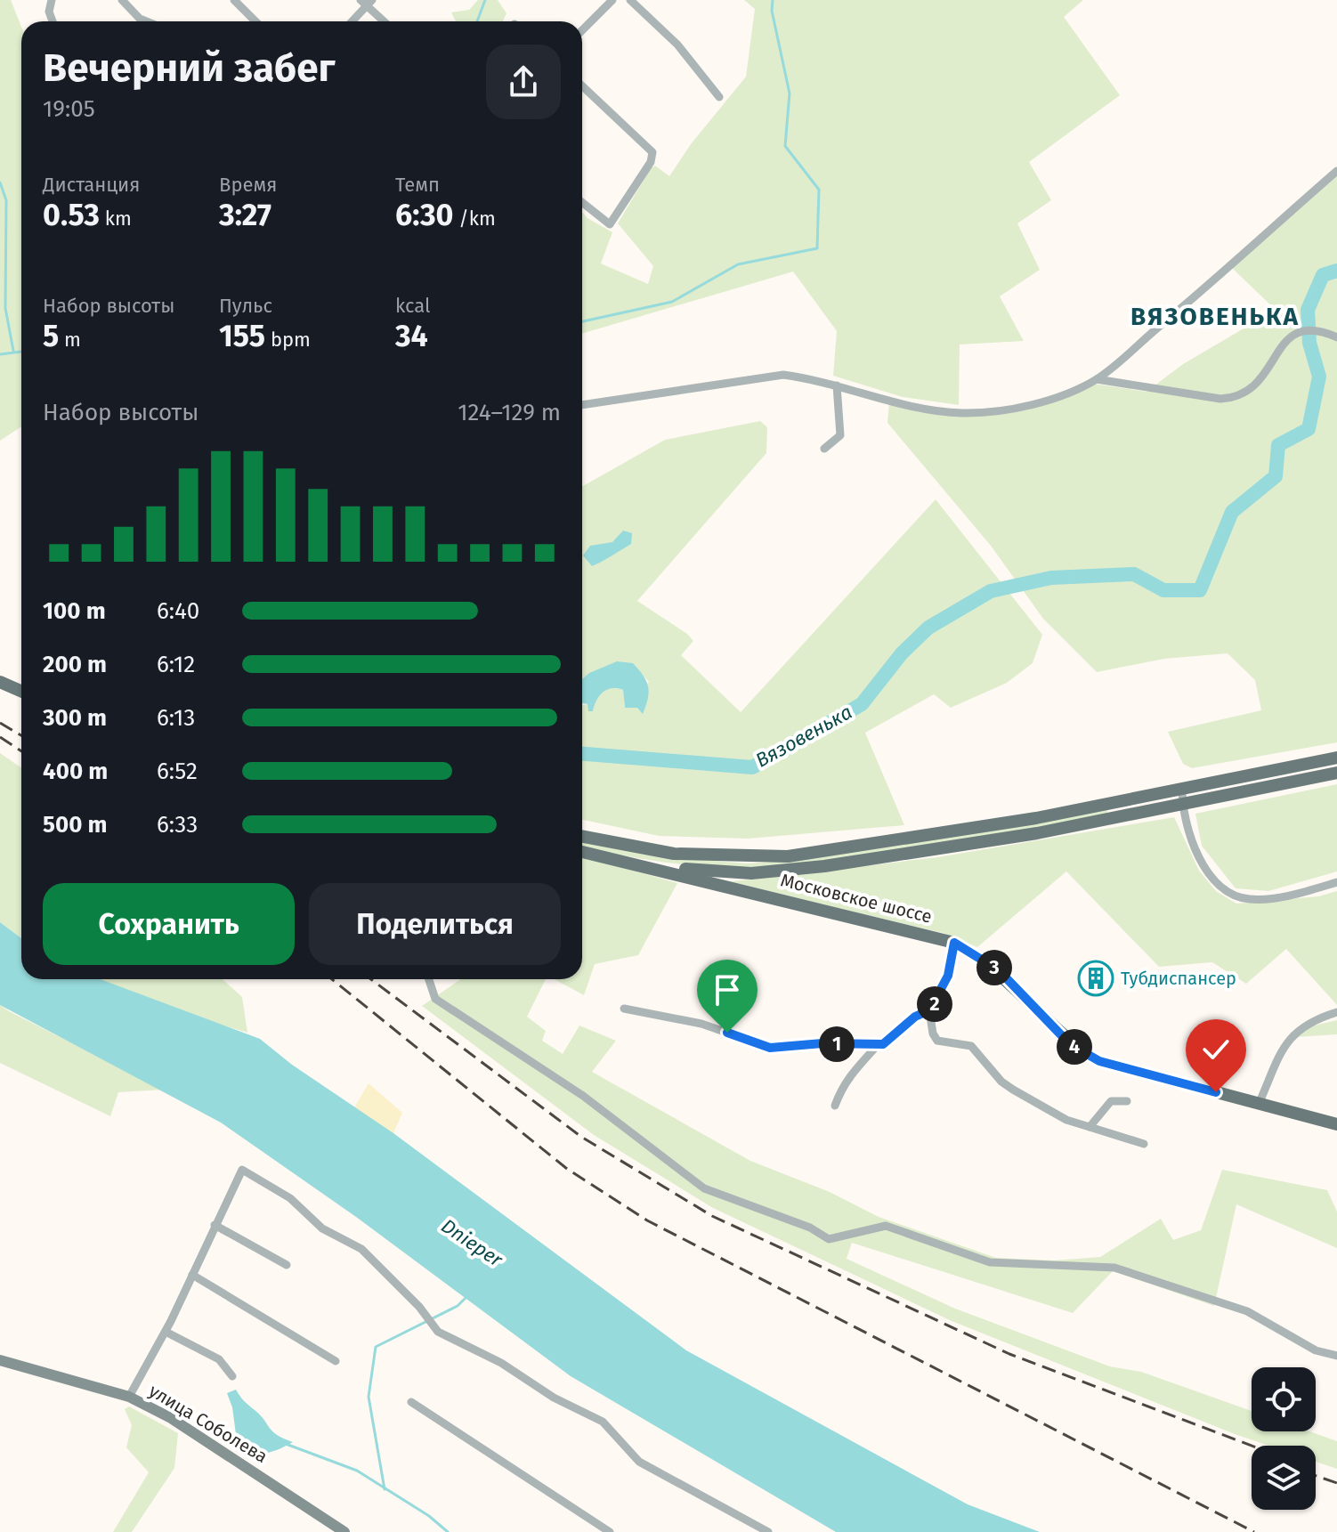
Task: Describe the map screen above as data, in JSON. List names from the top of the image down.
{
  "streets": {
    "main road": ["Московское шоссе"],
    "street": ["улица Соболева"]
  },
  "districts": ["ВЯЗОВЕНЬКА"],
  "water": ["Вязовенька", "Dnieper"],
  "places": {
    "building": ["Тубдиспансер"]
  },
  "page": {
    "heading": ["Вечерний забег", "19:05"],
    "stats": [
      ["Дистанция", "0.53 km"],
      ["Время", "3:27"],
      ["Темп", "6:30 /km"],
      ["Набор высоты", "5 m"],
      ["Пульс", "155 bpm"],
      ["kcal", "34"]
    ],
    "chart": ["Набор высоты", "124–129 m"],
    "list": [
      {
        "name": "100 m",
        "note": "6:40"
      },
      {
        "name": "200 m",
        "note": "6:12"
      },
      {
        "name": "300 m",
        "note": "6:13"
      },
      {
        "name": "400 m",
        "note": "6:52"
      },
      {
        "name": "500 m",
        "note": "6:33"
      }
    ],
    "buttons": ["Сохранить", "Поделиться"],
    "pins": [
      "3",
      "2",
      "1",
      "4"
    ]
  }
}
